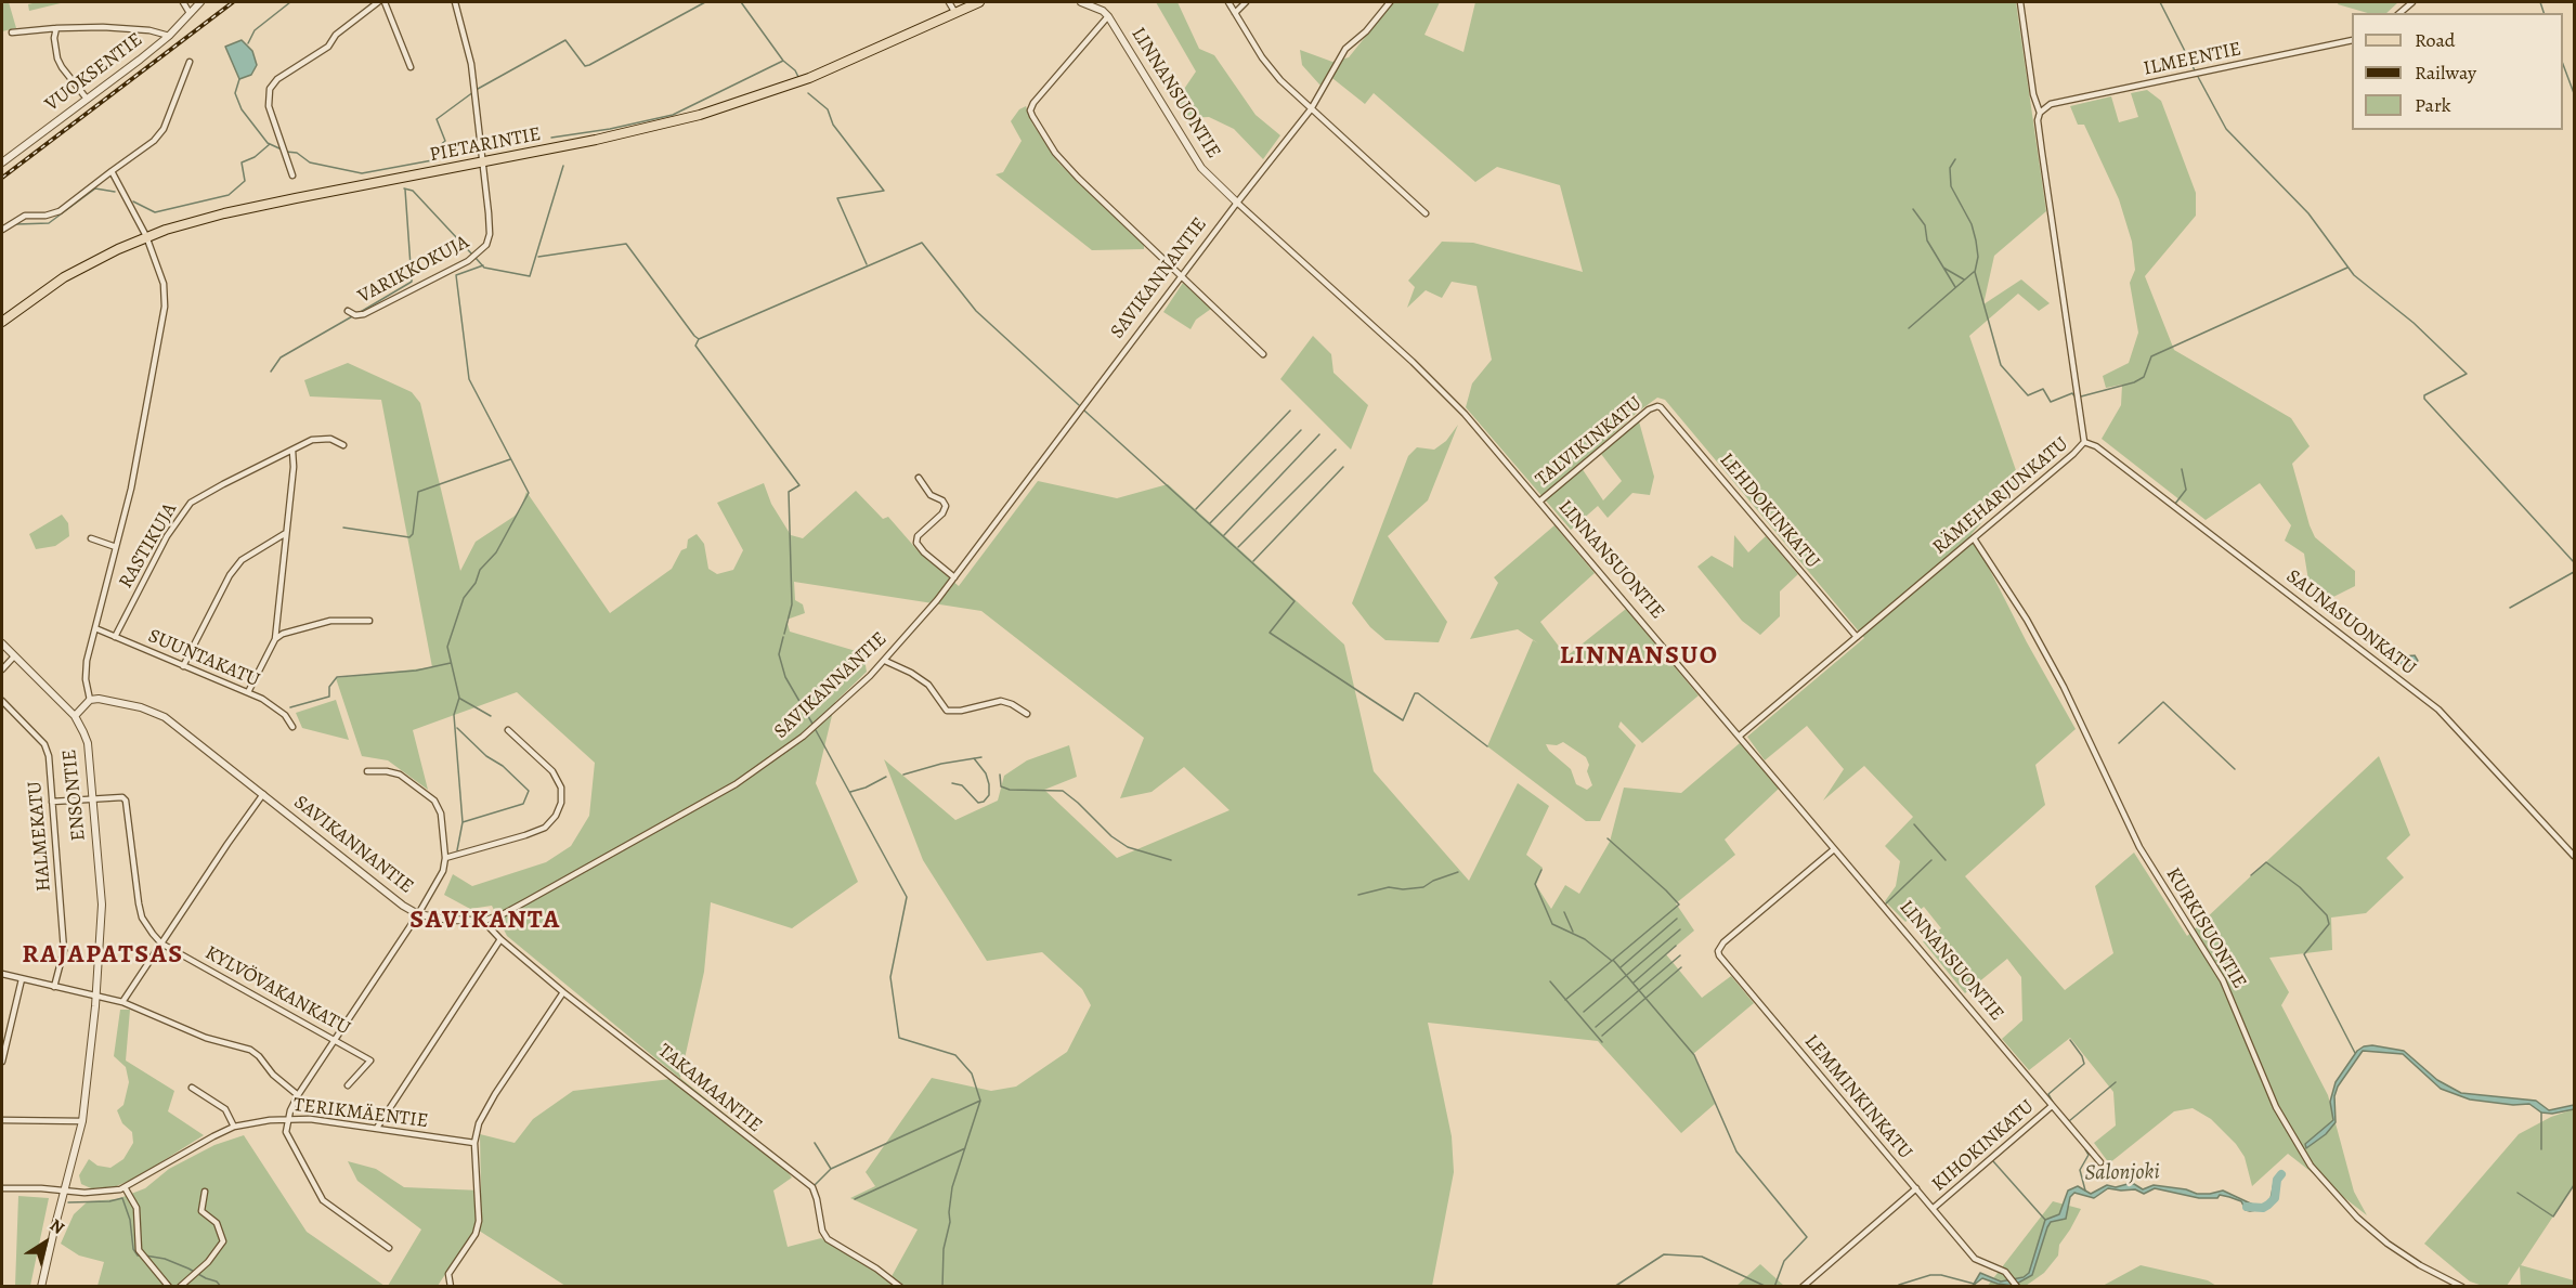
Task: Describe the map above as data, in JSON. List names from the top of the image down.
{
  "streets": {
    "main road": ["PIETARINTIE"],
    "street": [
      "ILMEENTIE",
      "VUOKSENTIE",
      "LINNANSUONTIE",
      "VARIKKOKUJA",
      "SAVIKANNANTIE",
      "TALVIKINKATU",
      "RÄMEHARJUNKATU",
      "LEHDOKINKATU",
      "RASTIKUJA",
      "SAUNASUONKATU",
      "SUUNTAKATU",
      "ENSONTIE",
      "HALMEKATU",
      "KURKISUONTIE",
      "KYLVÖVAKANKATU",
      "TAKAMAANTIE",
      "LEMMINKINKATU",
      "TERIKMÄENTIE",
      "KIHOKINKATU"
    ]
  },
  "crossings": [
    ["ILMEENTIE", "RÄMEHARJUNKATU"],
    ["LINNANSUONTIE", "SAVIKANNANTIE"],
    ["LINNANSUONTIE", "TALVIKINKATU"],
    ["LINNANSUONTIE", "RÄMEHARJUNKATU"],
    ["LINNANSUONTIE", "LEMMINKINKATU"],
    ["LINNANSUONTIE", "KIHOKINKATU"],
    ["PIETARINTIE", "VARIKKOKUJA"],
    ["SAVIKANNANTIE", "TAKAMAANTIE"],
    ["TALVIKINKATU", "LEHDOKINKATU"],
    ["RÄMEHARJUNKATU", "LEHDOKINKATU"],
    ["RÄMEHARJUNKATU", "SAUNASUONKATU"],
    ["RÄMEHARJUNKATU", "KURKISUONTIE"],
    ["RASTIKUJA", "SUUNTAKATU"],
    ["ENSONTIE", "KYLVÖVAKANKATU"],
    ["ENSONTIE", "TERIKMÄENTIE"],
    ["LEMMINKINKATU", "KIHOKINKATU"]
  ],
  "districts": ["LINNANSUO", "SAVIKANTA", "RAJAPATSAS"],
  "water": ["Salonjoki"],
  "legend": ["Road", "Railway", "Park"],
  "north": "top right"
}
